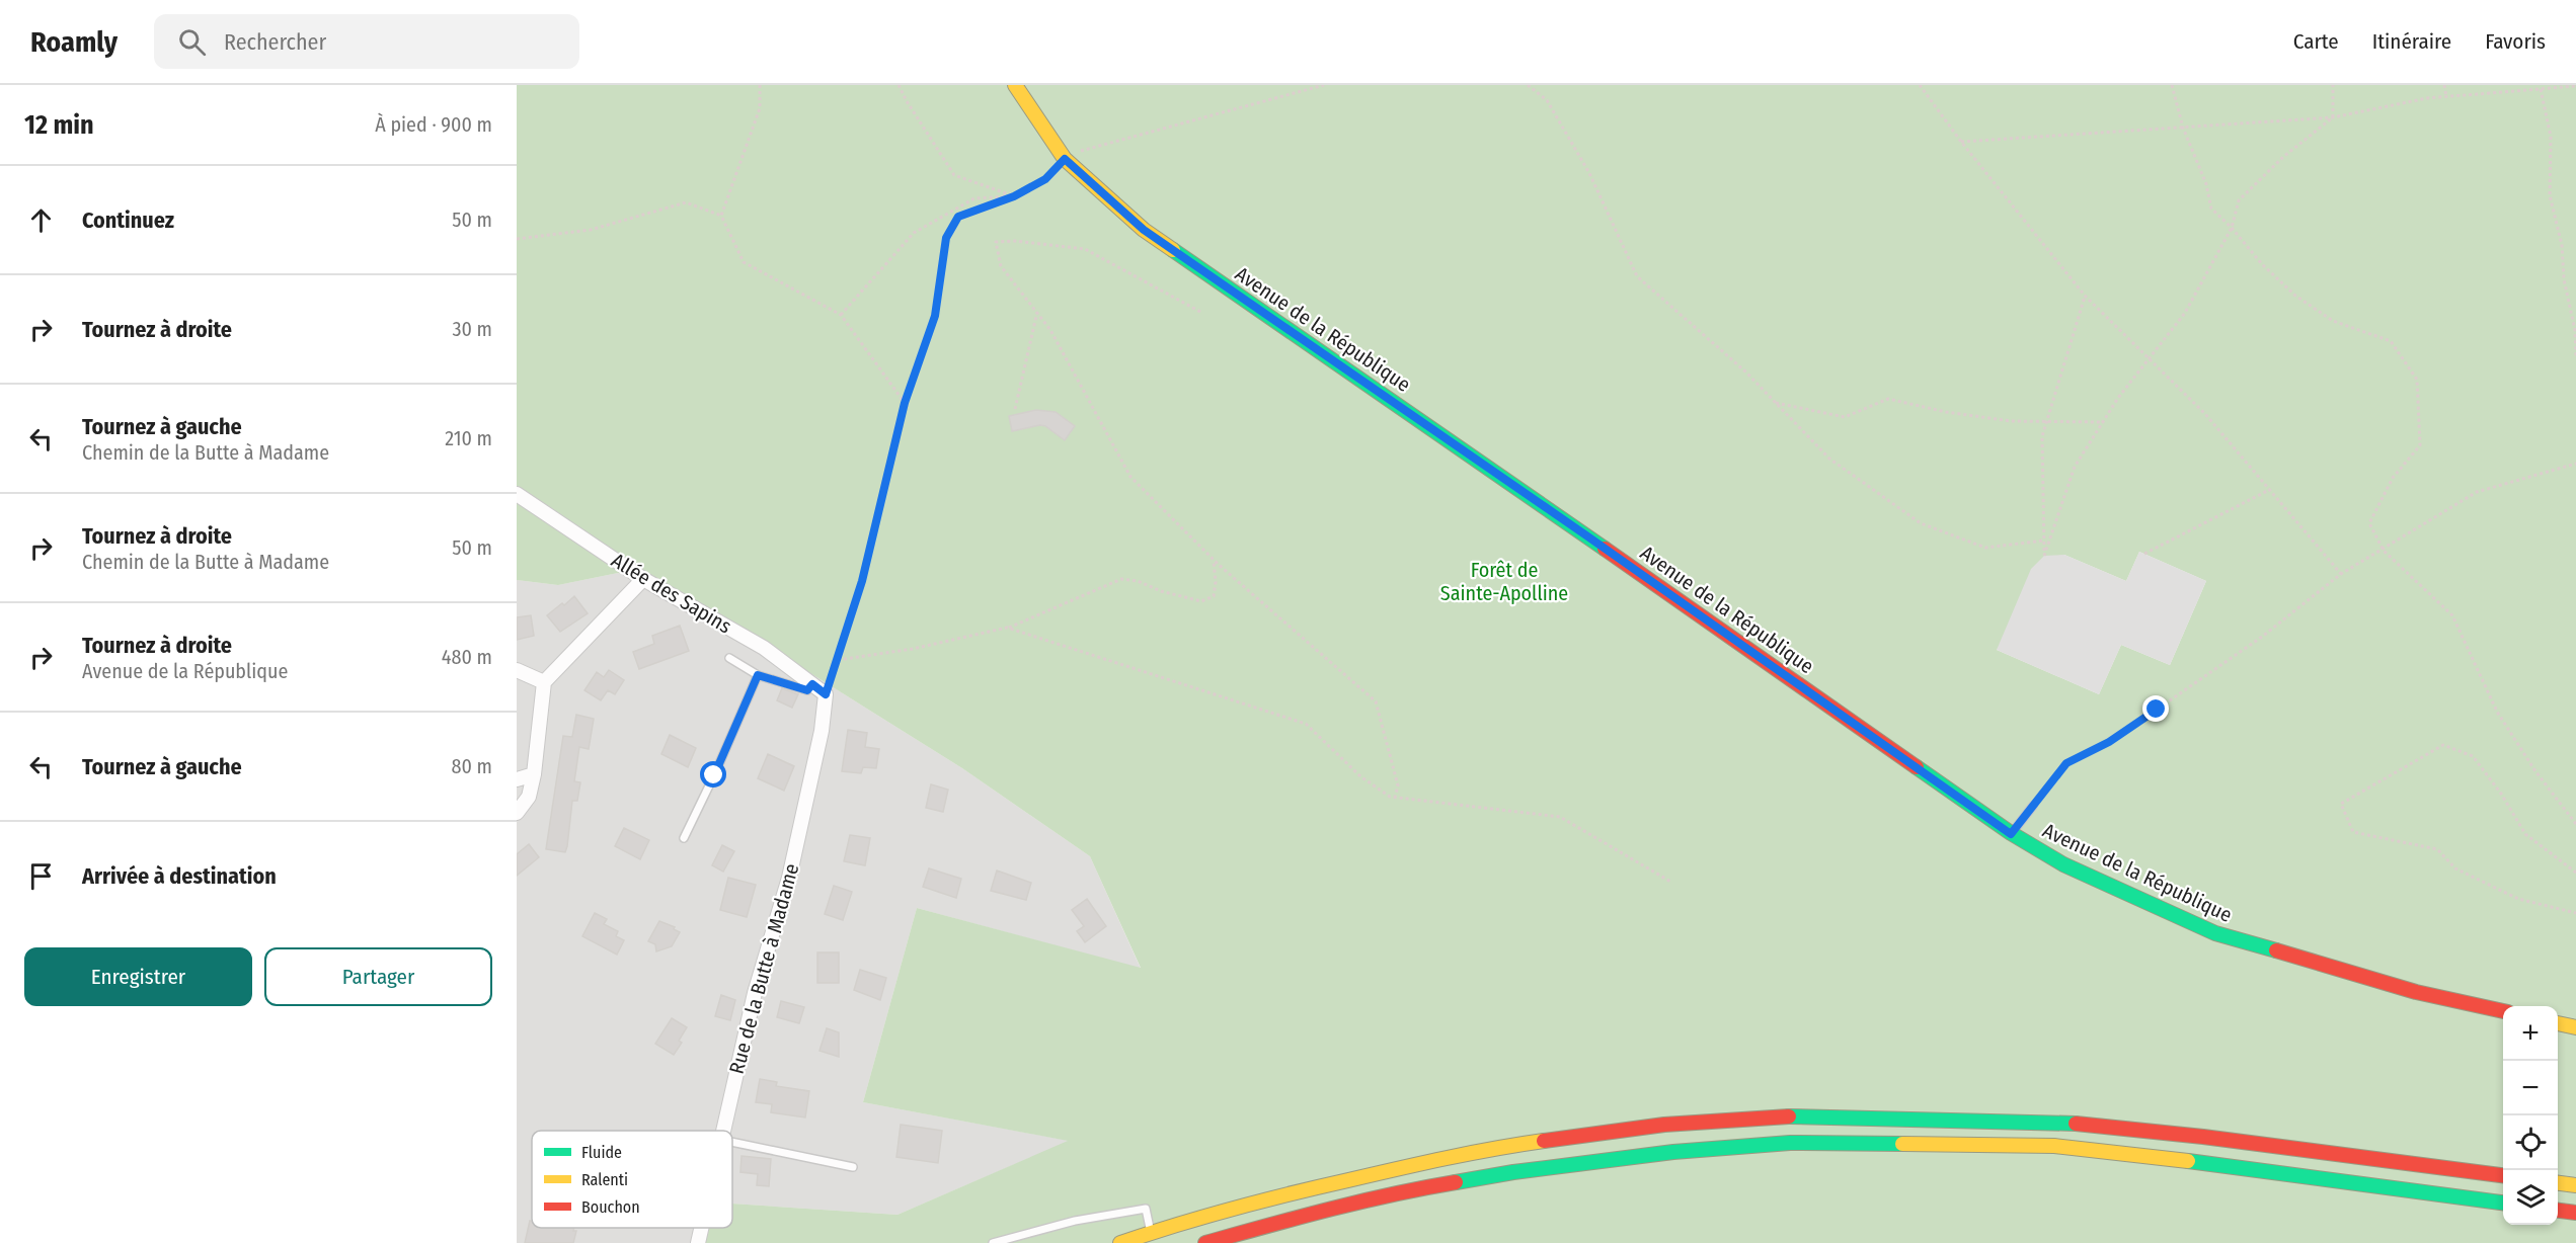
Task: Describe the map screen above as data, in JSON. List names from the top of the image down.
{
  "streets": {
    "main road": ["Avenue de la République"],
    "street": ["Allée des Sapins", "Rue de la Butte à Madame"]
  },
  "crossings": [
    ["Allée des Sapins", "Rue de la Butte à Madame"]
  ],
  "parks": ["Forêt de Sainte-Apolline"],
  "legend": ["Fluide", "Ralenti", "Bouchon"],
  "page": {
    "header": "Roamly",
    "search": "Rechercher",
    "nav": ["Carte", "Itinéraire", "Favoris"],
    "heading": ["12 min", "À pied · 900 m"],
    "list": [
      ["Continuez", "50 m"],
      ["Tournez à droite", "30 m"],
      ["Tournez à gauche", "Chemin de la Butte à Madame", "210 m"],
      ["Tournez à droite", "Chemin de la Butte à Madame", "50 m"],
      ["Tournez à droite", "Avenue de la République", "480 m"],
      ["Tournez à gauche", "80 m"],
      "Arrivée à destination"
    ],
    "buttons": ["Enregistrer", "Partager"],
    "map_buttons": ["+", "−"]
  }
}
